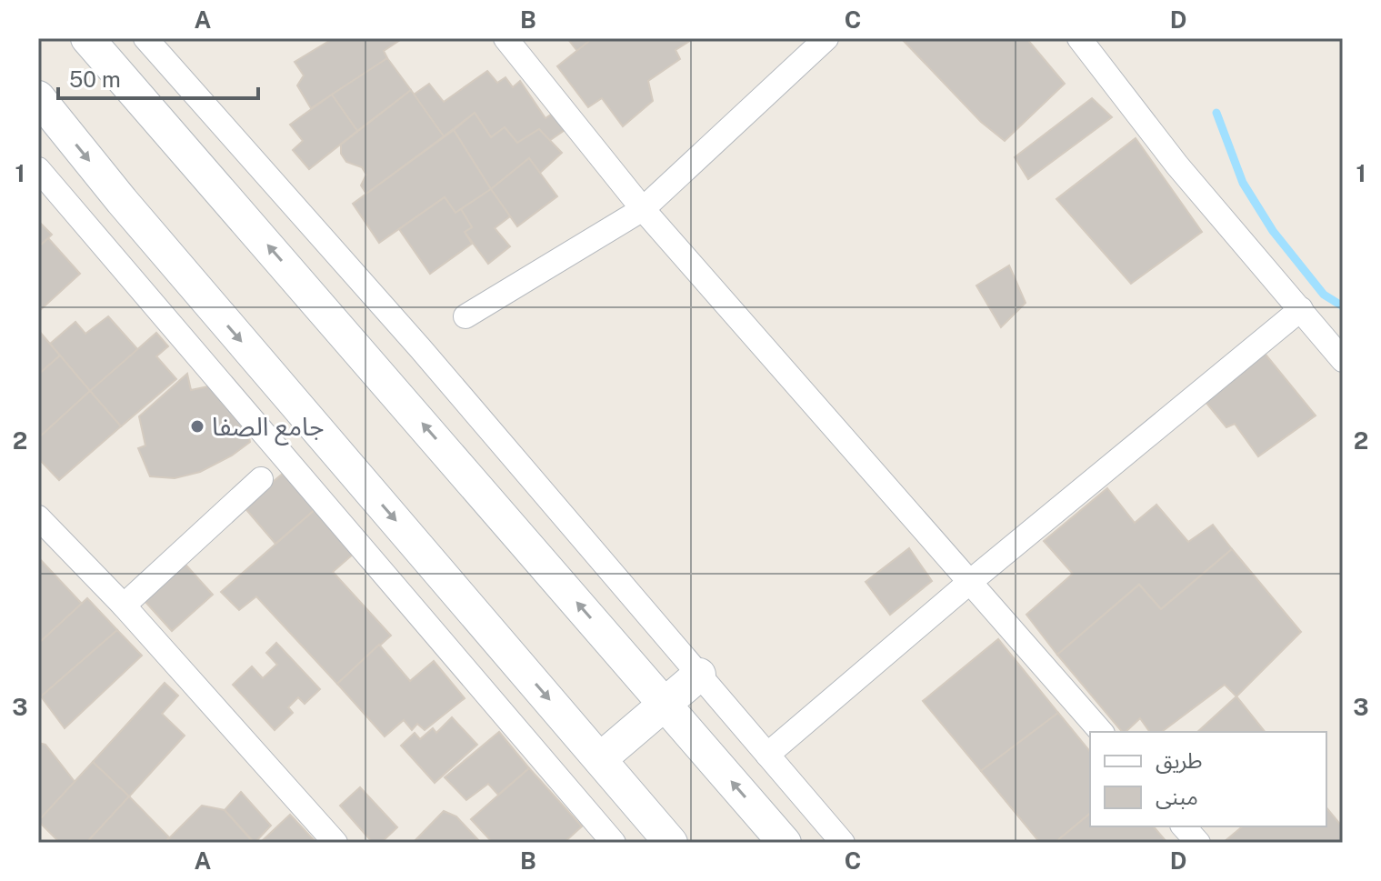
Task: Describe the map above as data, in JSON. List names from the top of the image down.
{
  "places": ["جامع الصفا"],
  "legend": ["طريق", "مبنى"],
  "scale_bar": "50 m",
  "grid": {
    "columns": [
      "A",
      "B",
      "C",
      "D"
    ],
    "rows": ["1", "2", "3"]
  }
}
